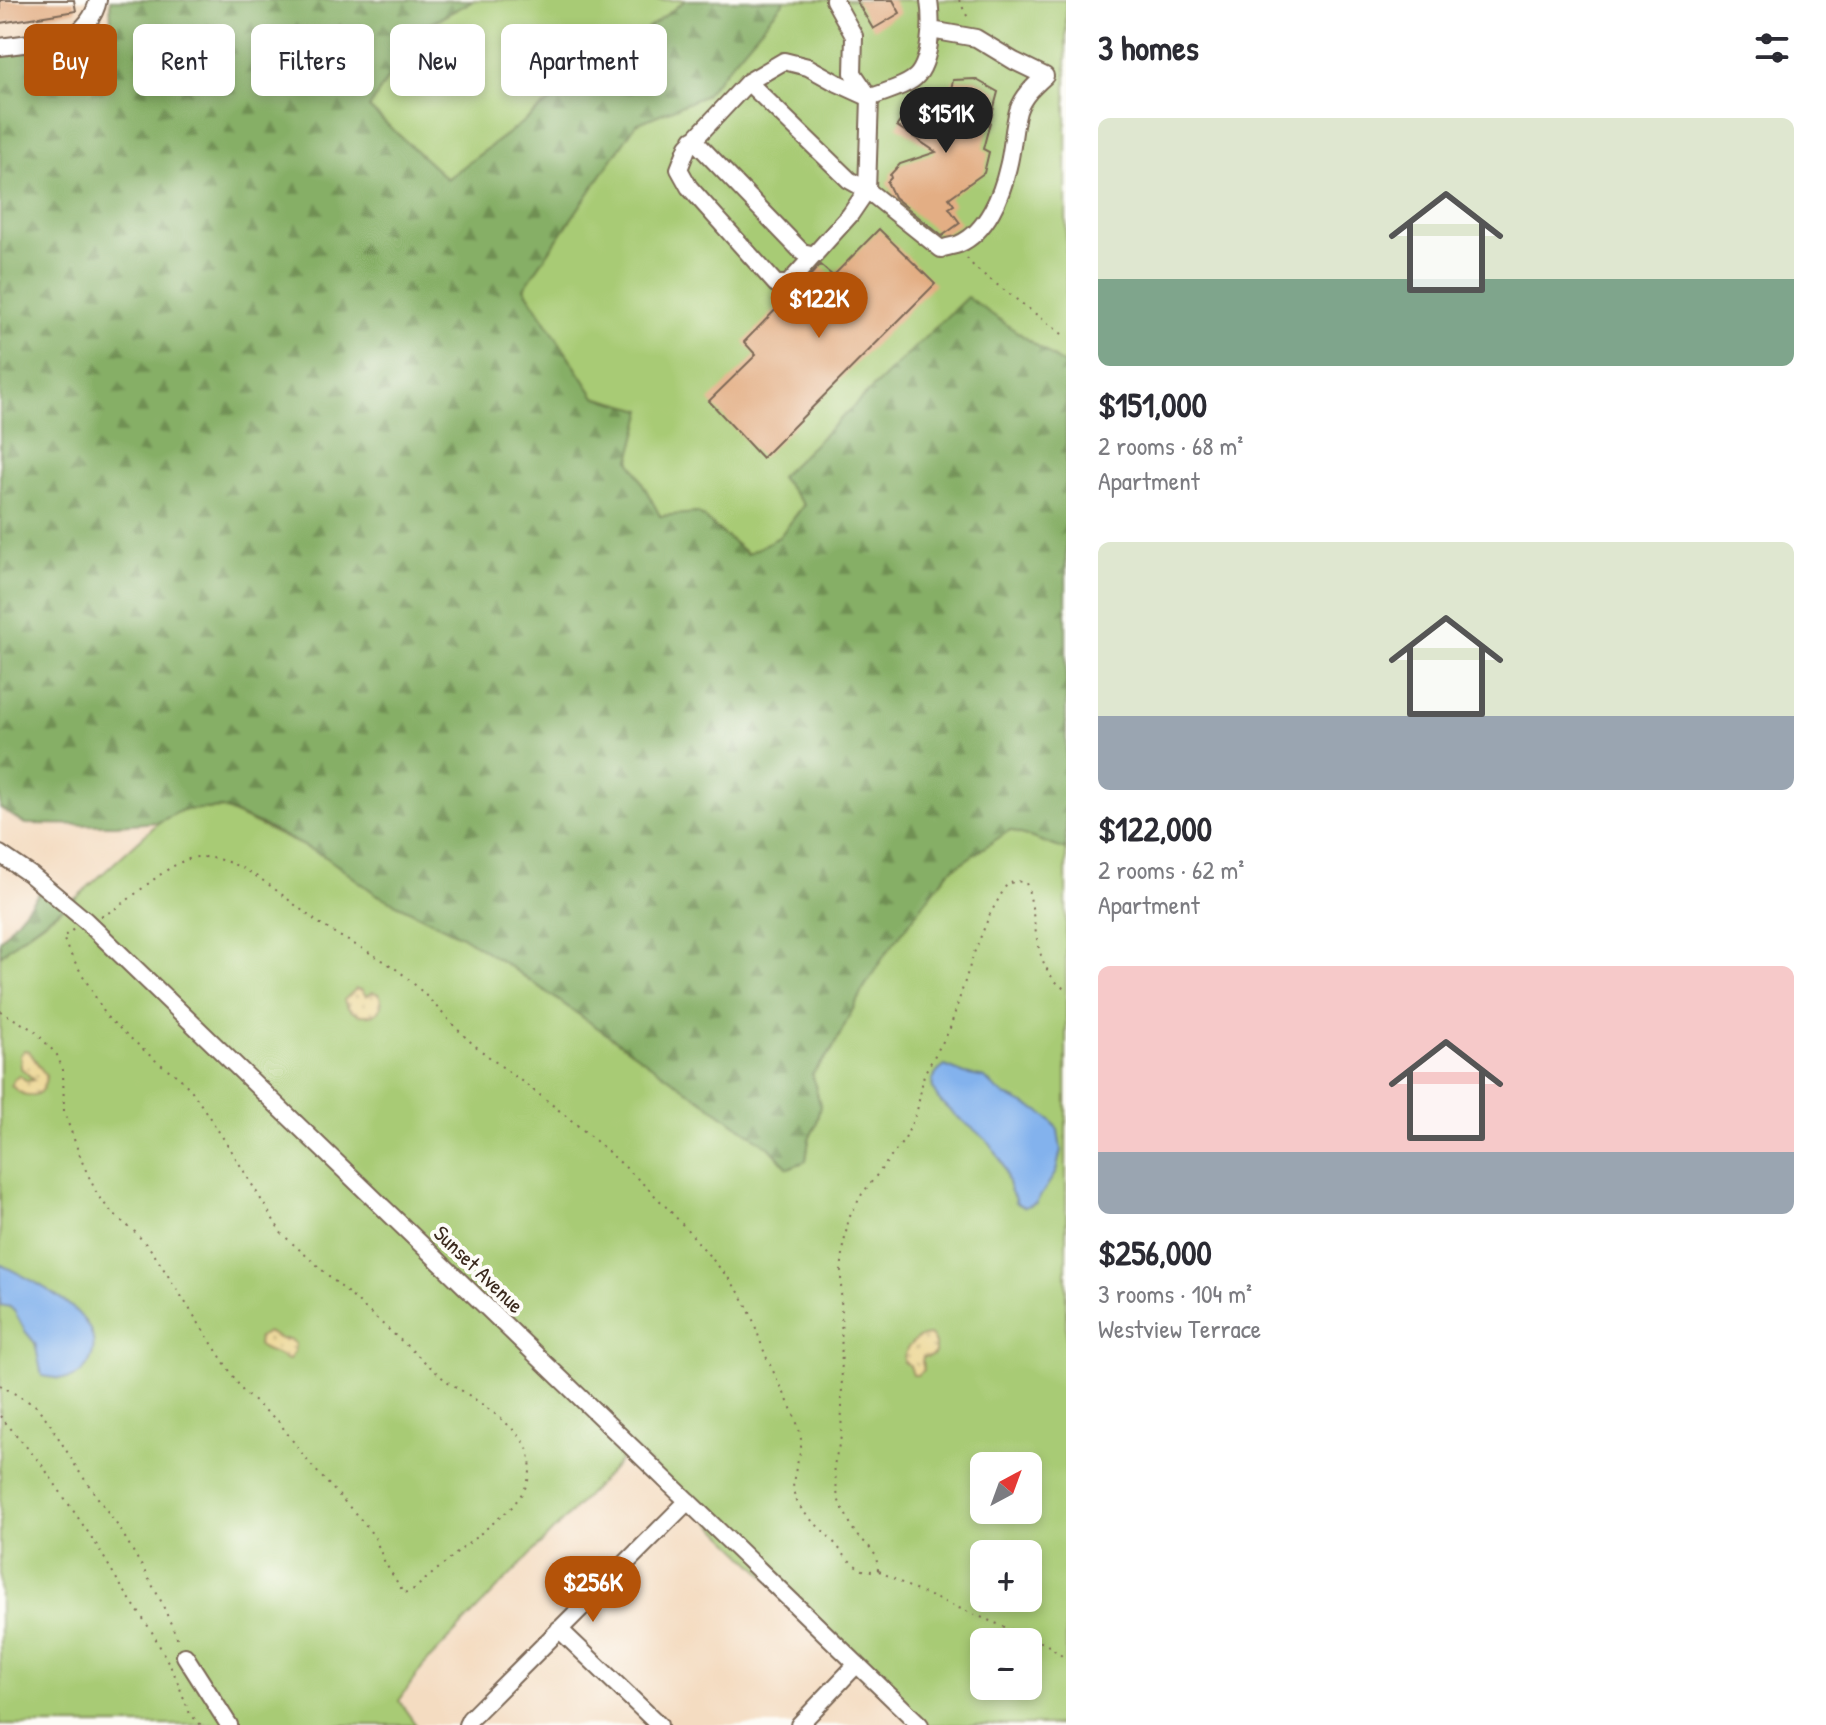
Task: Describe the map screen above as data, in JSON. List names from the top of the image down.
{
  "streets": {
    "street": ["Sunset Avenue"]
  },
  "north": "top right",
  "page": {
    "heading": "3 homes",
    "chip": [
      "Buy",
      "Rent",
      "Filters",
      "New",
      "Apartment"
    ],
    "price": ["$151K", "$122K", "$256K"],
    "list": [
      {
        "name": "$151,000",
        "note": "2 rooms · 68 m² · Apartment"
      },
      {
        "name": "$122,000",
        "note": "2 rooms · 62 m² · Apartment"
      },
      {
        "name": "$256,000",
        "note": "3 rooms · 104 m² · Westview Terrace"
      }
    ],
    "map_buttons": ["+", "−"]
  }
}
